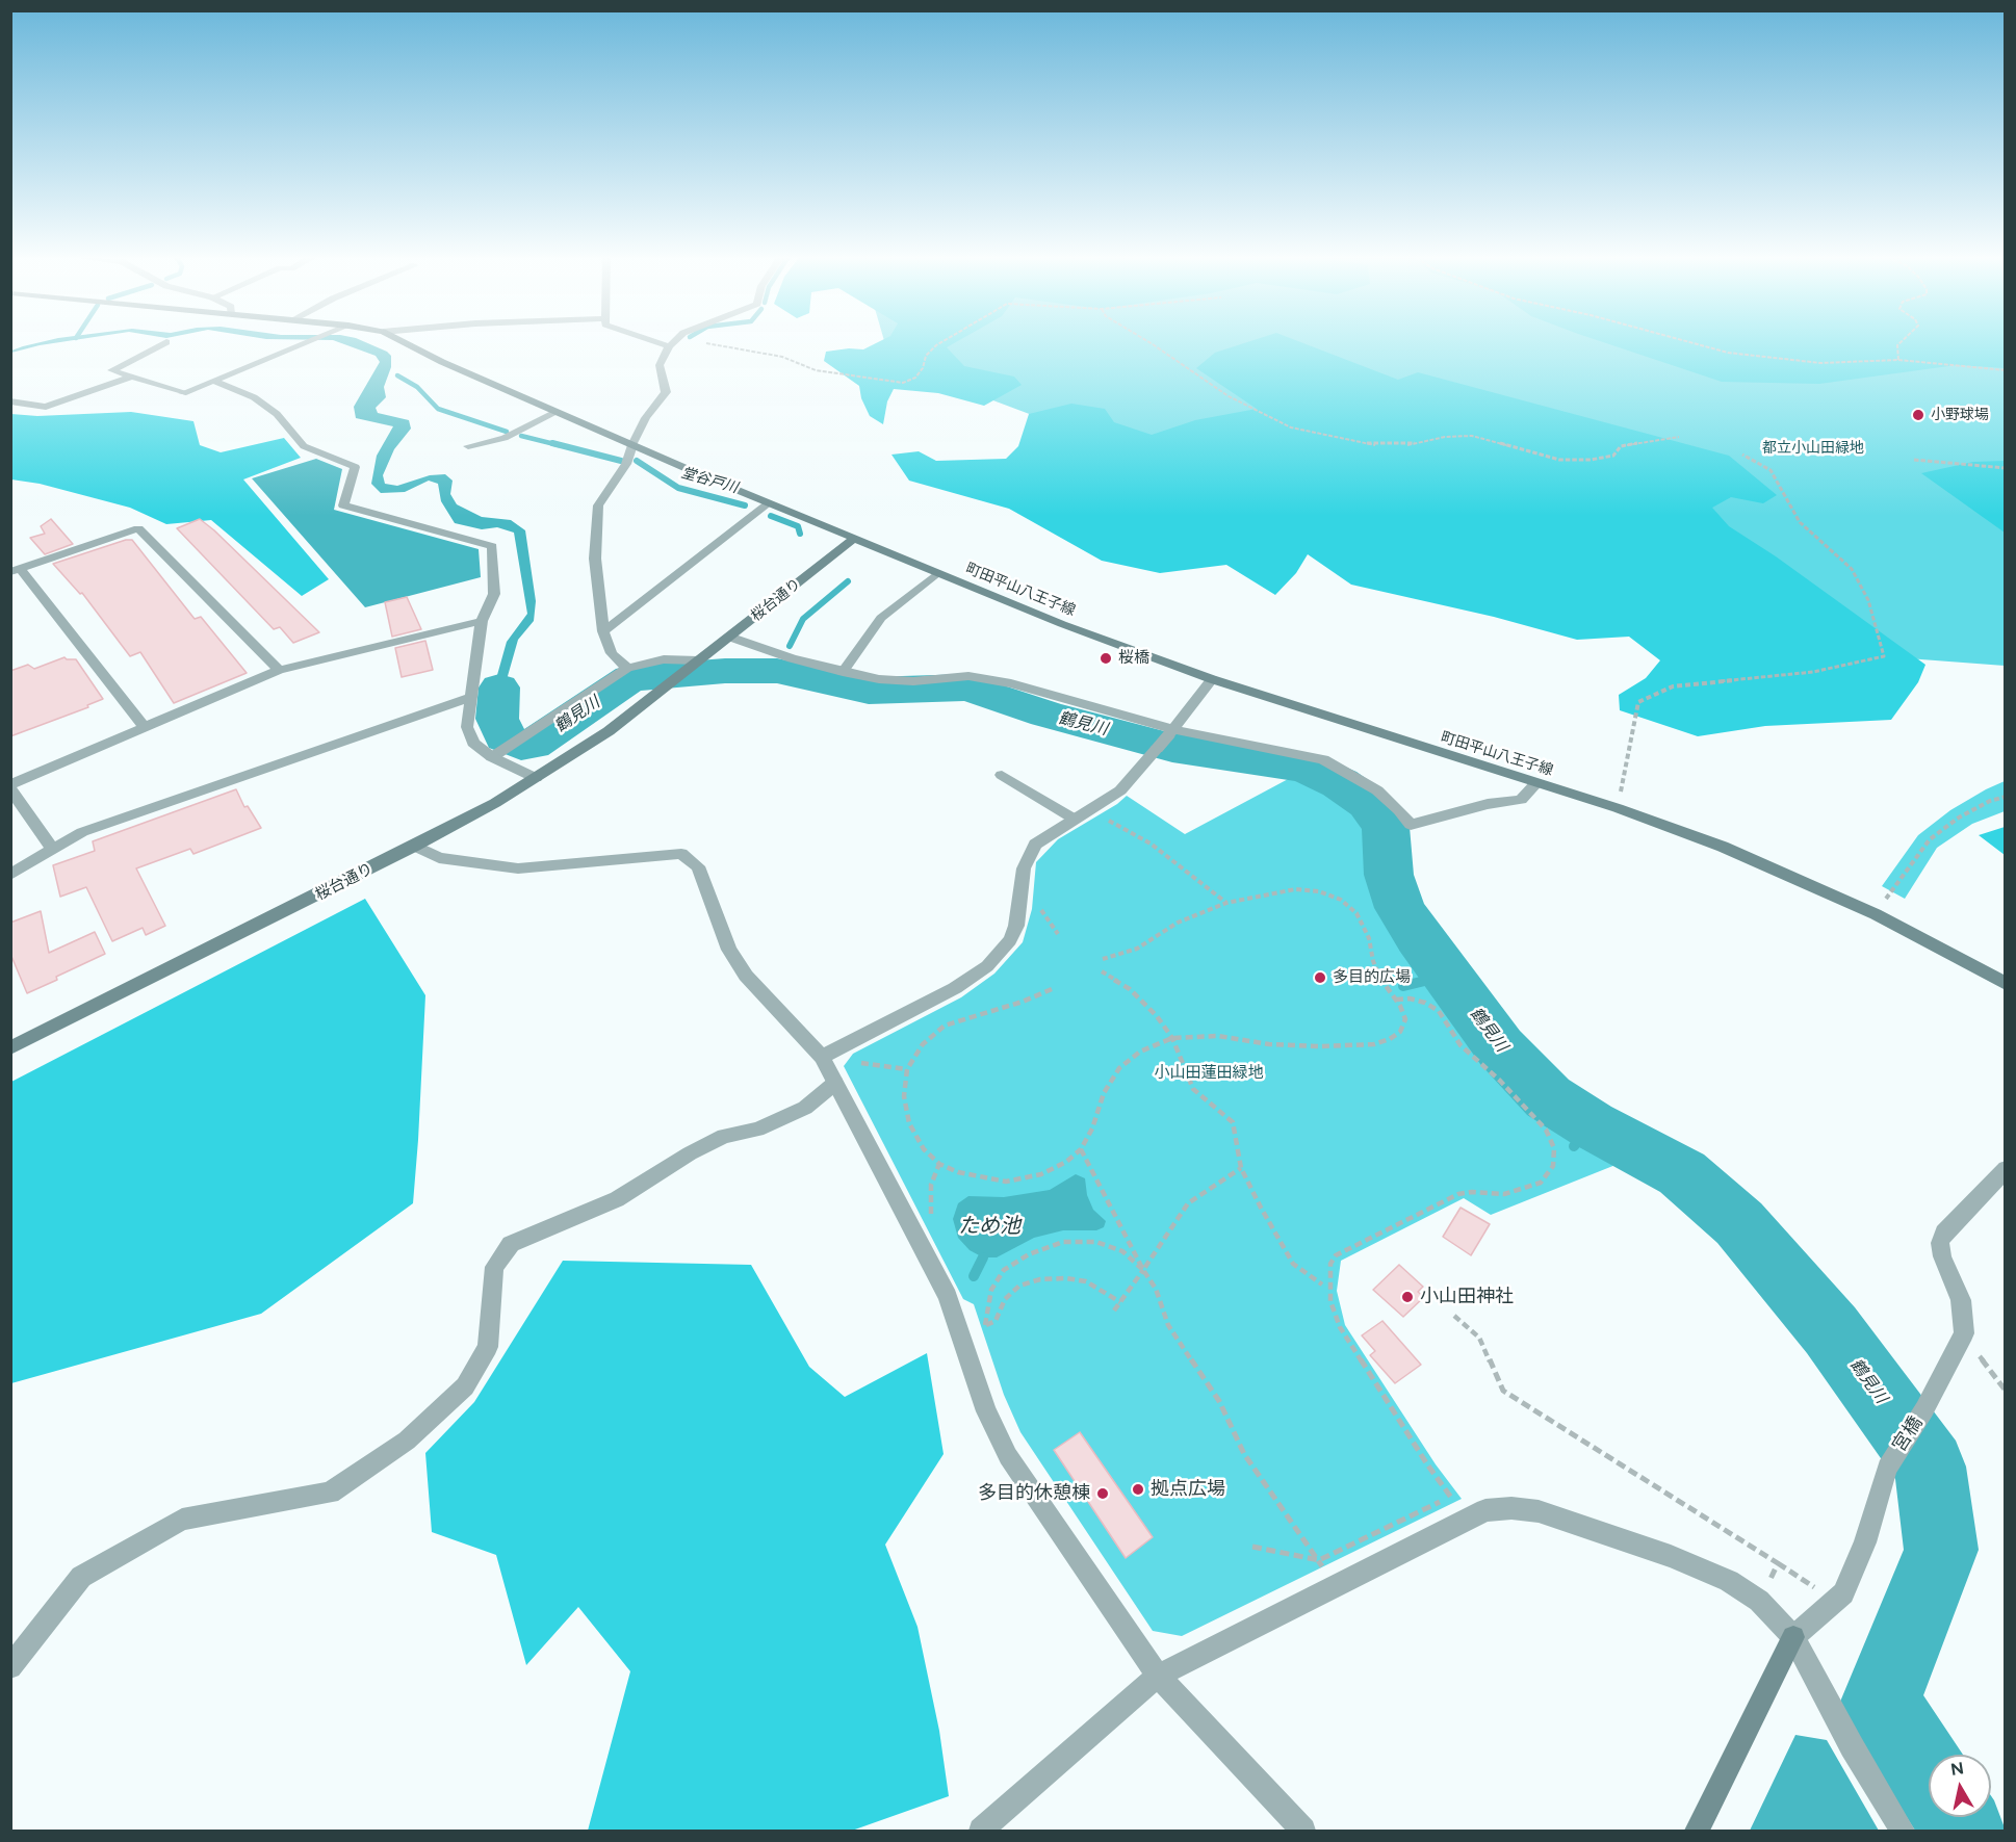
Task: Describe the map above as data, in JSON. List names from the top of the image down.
{
  "streets": {
    "main road": ["町田平山八王子線", "桜台通り"],
    "street": ["宮橋"]
  },
  "crossings": [
    ["町田平山八王子線", "桜台通り"]
  ],
  "water": ["堂谷戸川", "鶴見川", "ため池"],
  "parks": ["都立小山田緑地", "小山田蓮田緑地"],
  "places": [
    "小野球場",
    "桜橋",
    "多目的広場",
    "小山田神社",
    "拠点広場",
    "多目的休憩棟"
  ],
  "north": "top"
}
